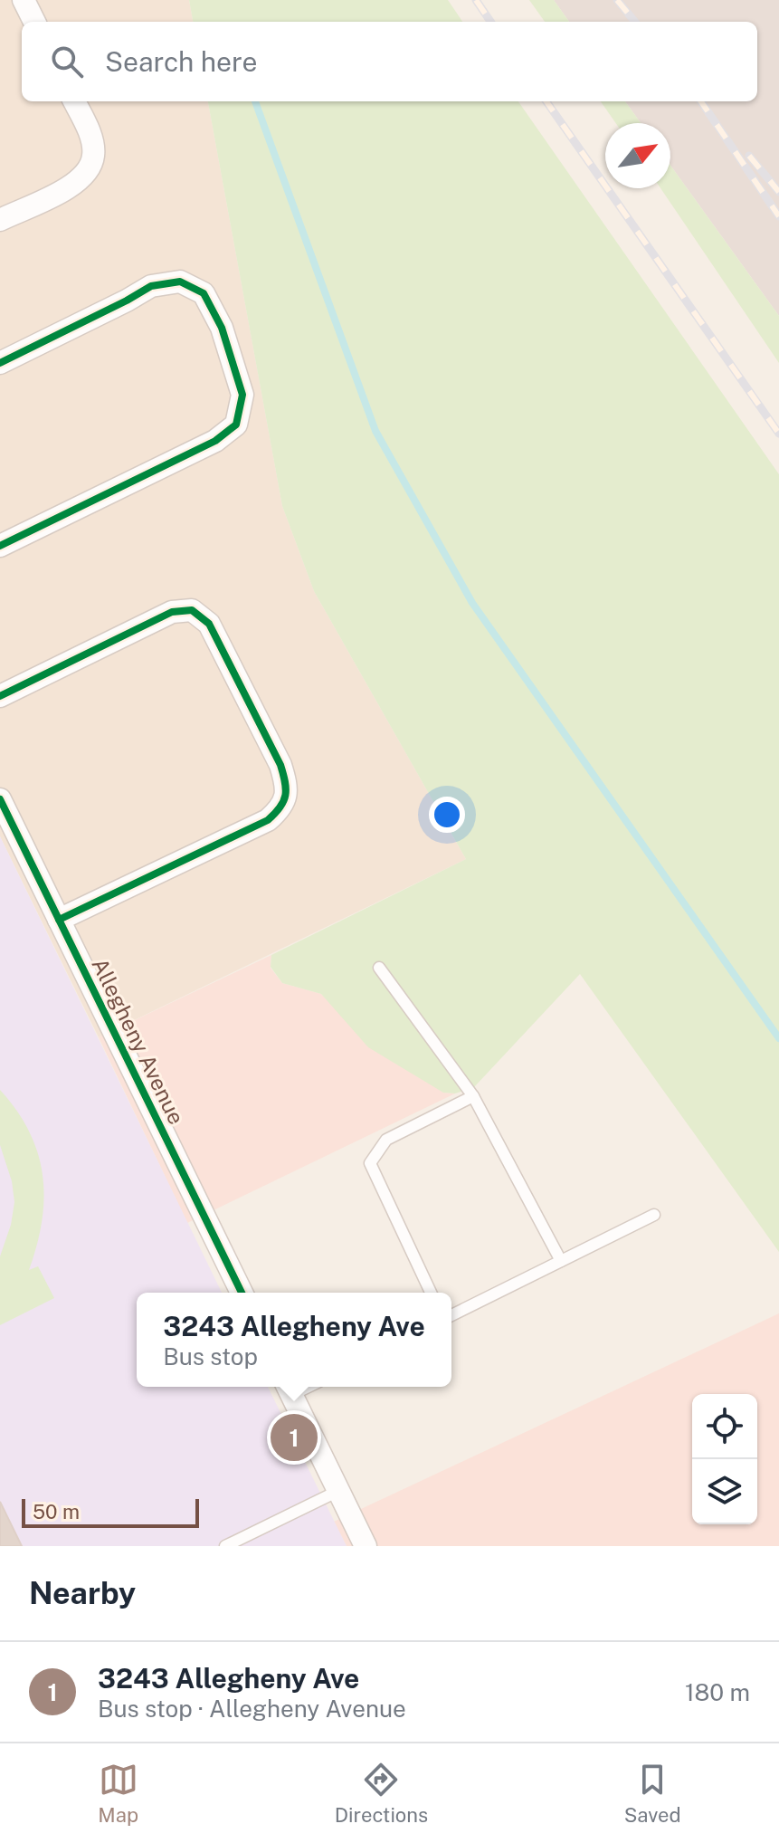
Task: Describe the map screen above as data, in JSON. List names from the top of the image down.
{
  "streets": {
    "street": ["Allegheny Avenue"]
  },
  "scale_bar": "50 m",
  "north": "top right",
  "page": {
    "search": "Search here",
    "popup": ["3243 Allegheny Ave", "Bus stop"],
    "pins": "1",
    "scale": "50 m",
    "heading": "Nearby",
    "list": [
      {
        "mark": "1",
        "name": "3243 Allegheny Ave",
        "note": "Bus stop · Allegheny Avenue",
        "value": "180 m"
      }
    ],
    "nav": ["Map", "Directions", "Saved"]
  }
}
